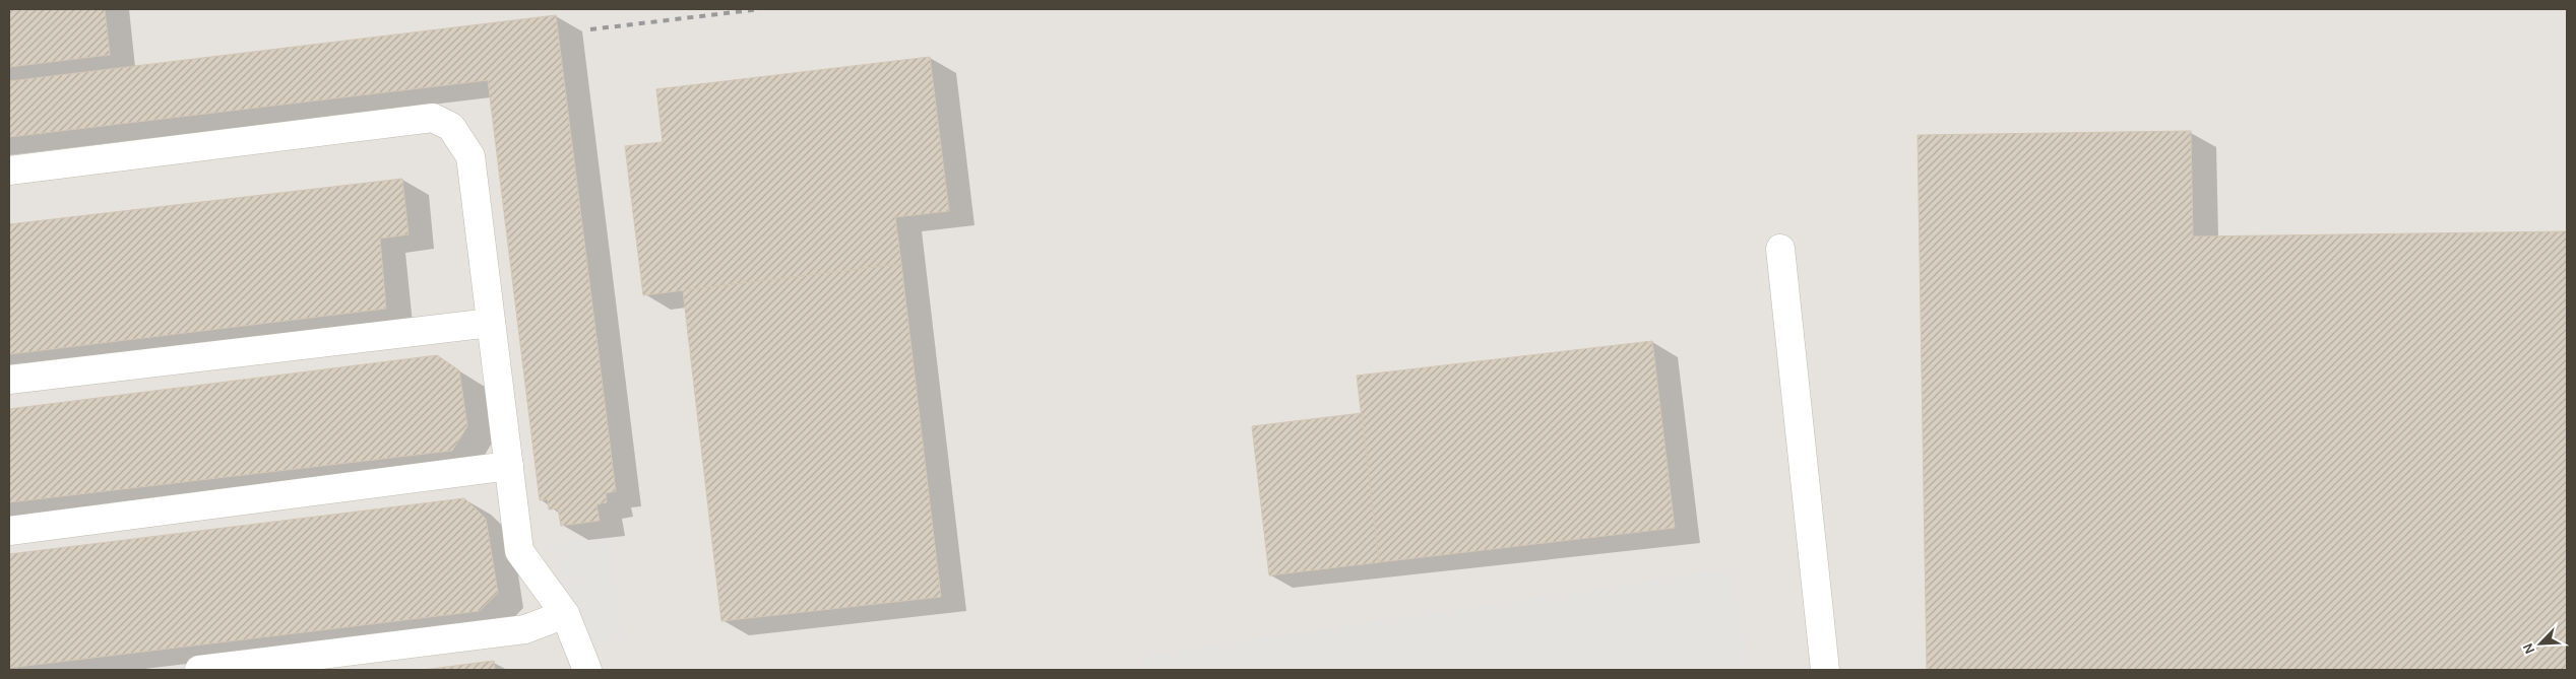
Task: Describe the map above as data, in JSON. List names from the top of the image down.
{
  "north": "bottom left"
}
